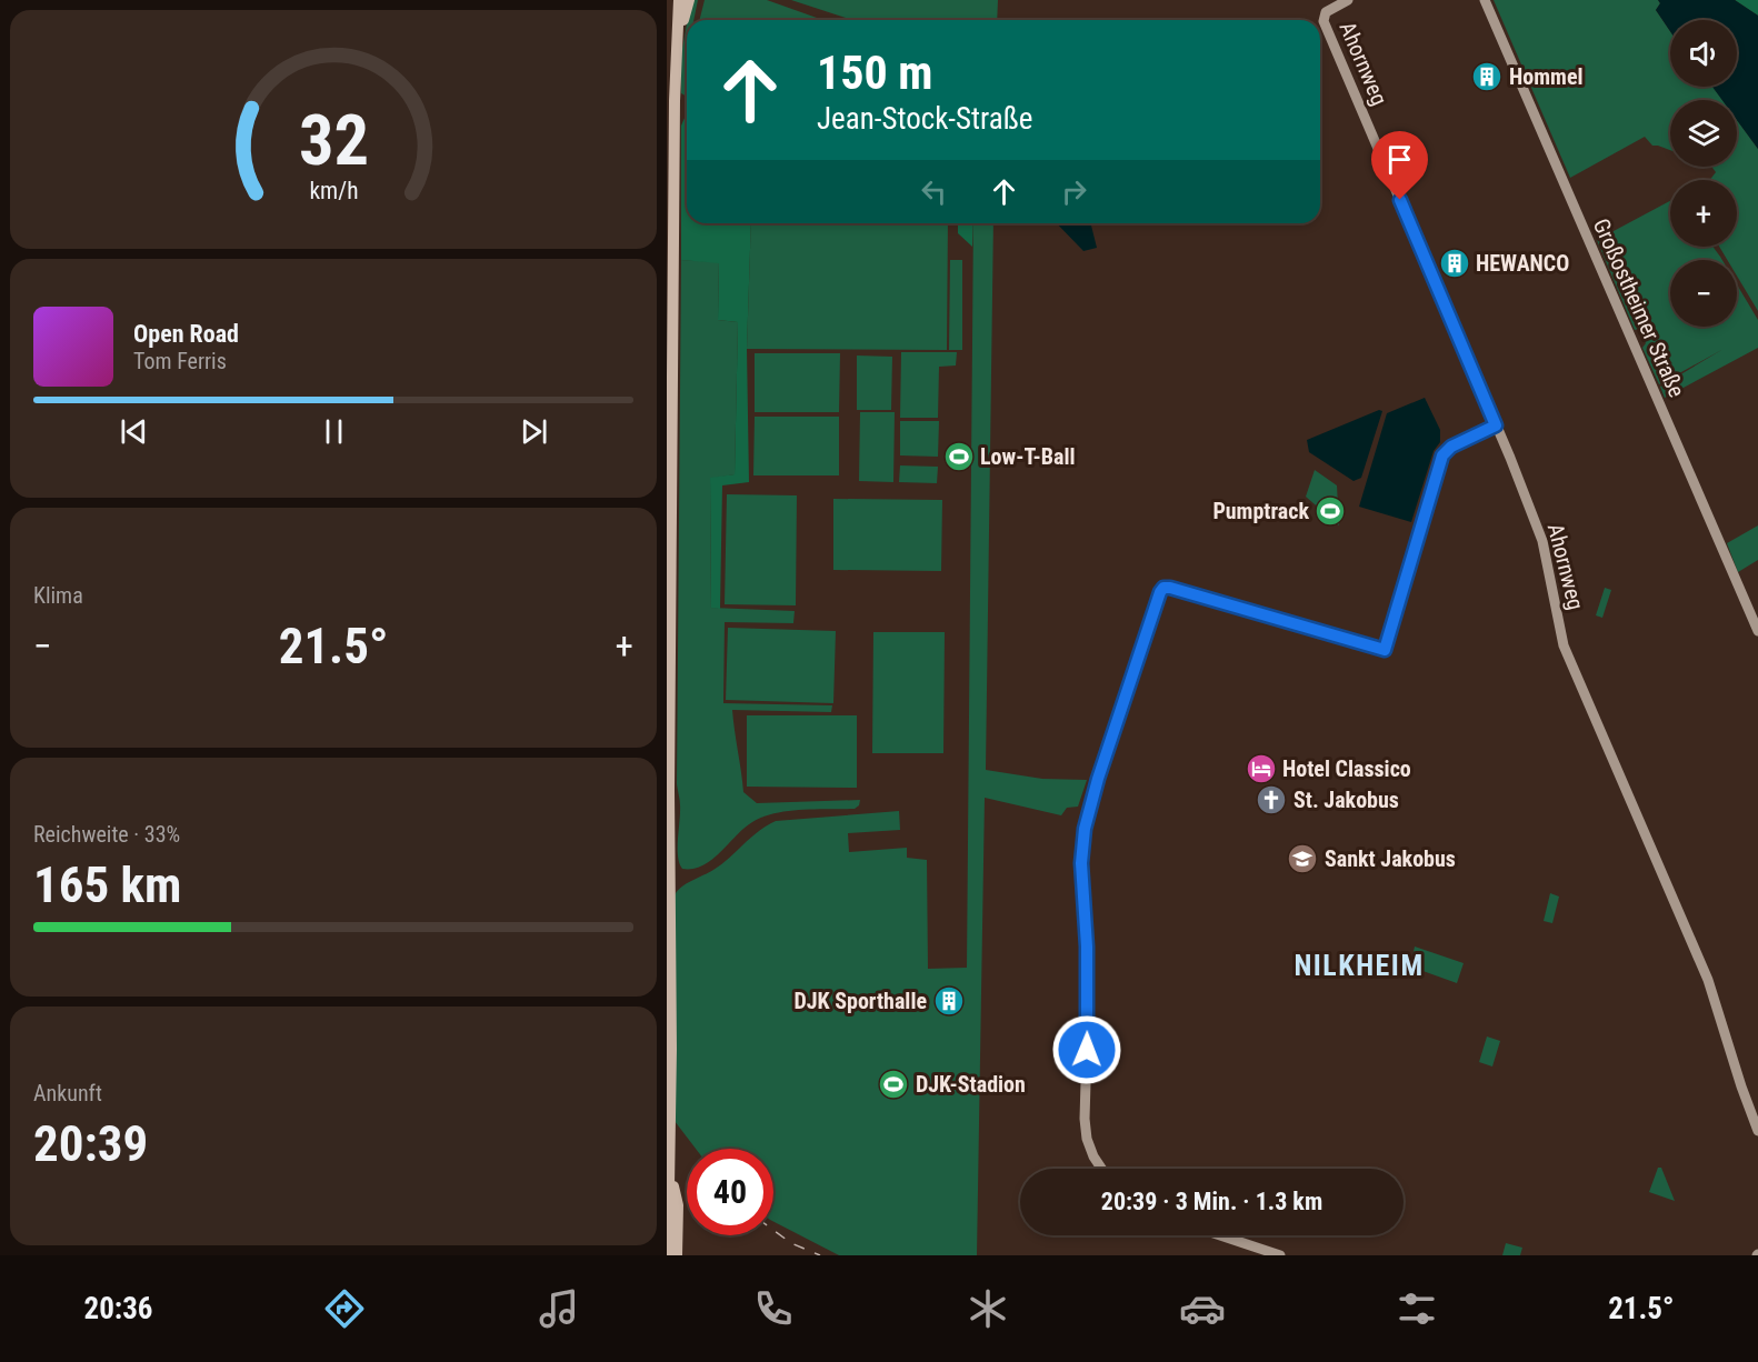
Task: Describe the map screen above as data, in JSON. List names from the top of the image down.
{
  "streets": {
    "street": ["Ahornweg", "Großostheimer Straße"]
  },
  "districts": ["NILKHEIM"],
  "places": {
    "building": ["Hommel", "HEWANCO", "DJK Sporthalle"],
    "sports": ["Low-T-Ball", "Pumptrack", "DJK-Stadion"],
    "hotel": ["Hotel Classico"],
    "church": ["St. Jakobus"],
    "school or university": ["Sankt Jakobus"]
  },
  "page": {
    "map_buttons": ["+", "−"],
    "turn": ["150 m", "Jean-Stock-Straße"],
    "song": ["Open Road", "Tom Ferris"],
    "tile": [
      "Klima",
      ["Reichweite · 33%", "165 km"],
      ["Ankunft", "20:39"]
    ],
    "heat": ["−", "21.5°", "+"],
    "limit": "40",
    "trip": "20:39 · 3 Min. · 1.3 km",
    "tabs": ["20:36", "21.5°"],
    "gauge": ["32", "km/h"]
  }
}
